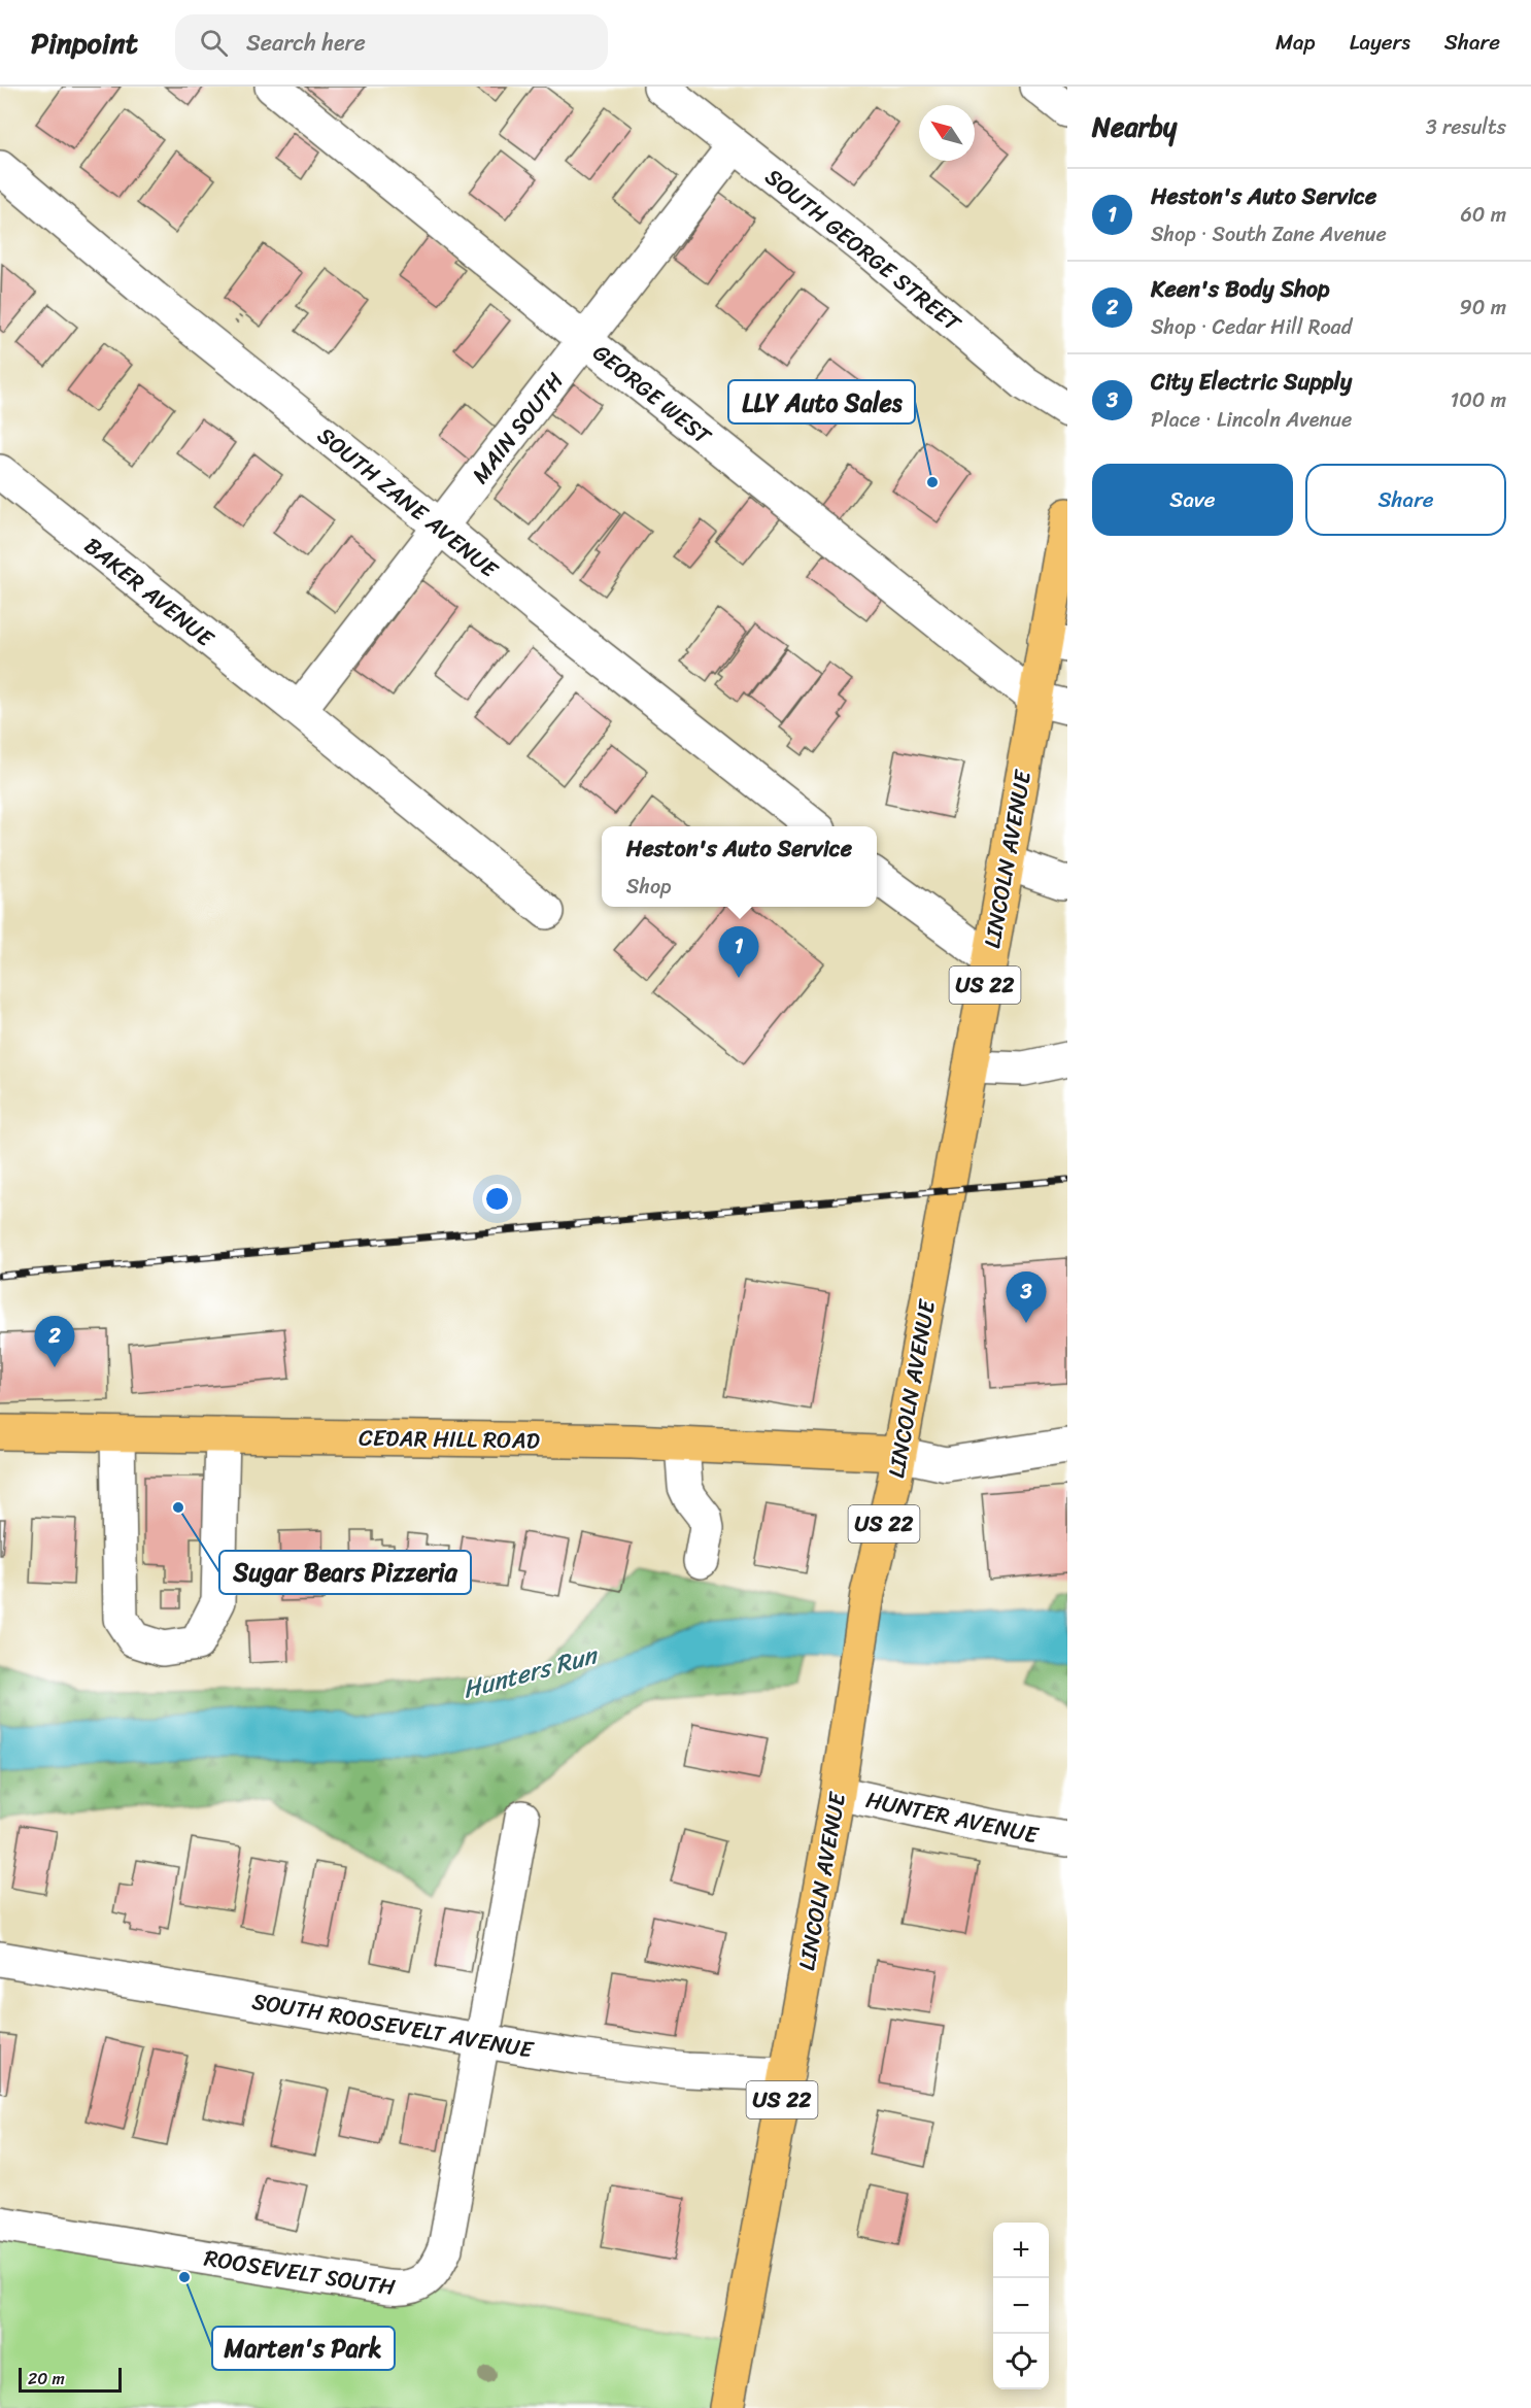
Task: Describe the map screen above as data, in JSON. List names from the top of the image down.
{
  "streets": {
    "main road": ["LINCOLN AVENUE", "US 22", "CEDAR HILL ROAD"],
    "street": [
      "SOUTH GEORGE STREET",
      "GEORGE WEST",
      "MAIN SOUTH",
      "SOUTH ZANE AVENUE",
      "BAKER AVENUE",
      "HUNTER AVENUE",
      "SOUTH ROOSEVELT AVENUE",
      "ROOSEVELT SOUTH"
    ]
  },
  "crossings": [
    ["SOUTH GEORGE STREET", "MAIN SOUTH"],
    ["GEORGE WEST", "MAIN SOUTH"],
    ["GEORGE WEST", "LINCOLN AVENUE"],
    ["MAIN SOUTH", "SOUTH ZANE AVENUE"],
    ["MAIN SOUTH", "BAKER AVENUE"],
    ["LINCOLN AVENUE", "CEDAR HILL ROAD"],
    ["LINCOLN AVENUE", "HUNTER AVENUE"],
    ["LINCOLN AVENUE", "SOUTH ROOSEVELT AVENUE"],
    ["SOUTH ROOSEVELT AVENUE", "ROOSEVELT SOUTH"]
  ],
  "water": ["Hunters Run"],
  "places": ["LLY Auto Sales", "Sugar Bears Pizzeria", "Marten's Park"],
  "scale_bar": "20 m",
  "north": "top left",
  "page": {
    "header": "Pinpoint",
    "search": "Search here",
    "nav": ["Map", "Layers", "Share"],
    "heading": ["Nearby", "3 results"],
    "list": [
      {
        "mark": "1",
        "name": "Heston's Auto Service",
        "note": "Shop · South Zane Avenue",
        "value": "60 m"
      },
      {
        "mark": "2",
        "name": "Keen's Body Shop",
        "note": "Shop · Cedar Hill Road",
        "value": "90 m"
      },
      {
        "mark": "3",
        "name": "City Electric Supply",
        "note": "Place · Lincoln Avenue",
        "value": "100 m"
      }
    ],
    "buttons": ["Save", "Share"],
    "popup": ["Heston's Auto Service", "Shop"],
    "pins": ["1", "3", "2"],
    "map_buttons": ["+", "−"],
    "scale": "20 m"
  }
}
